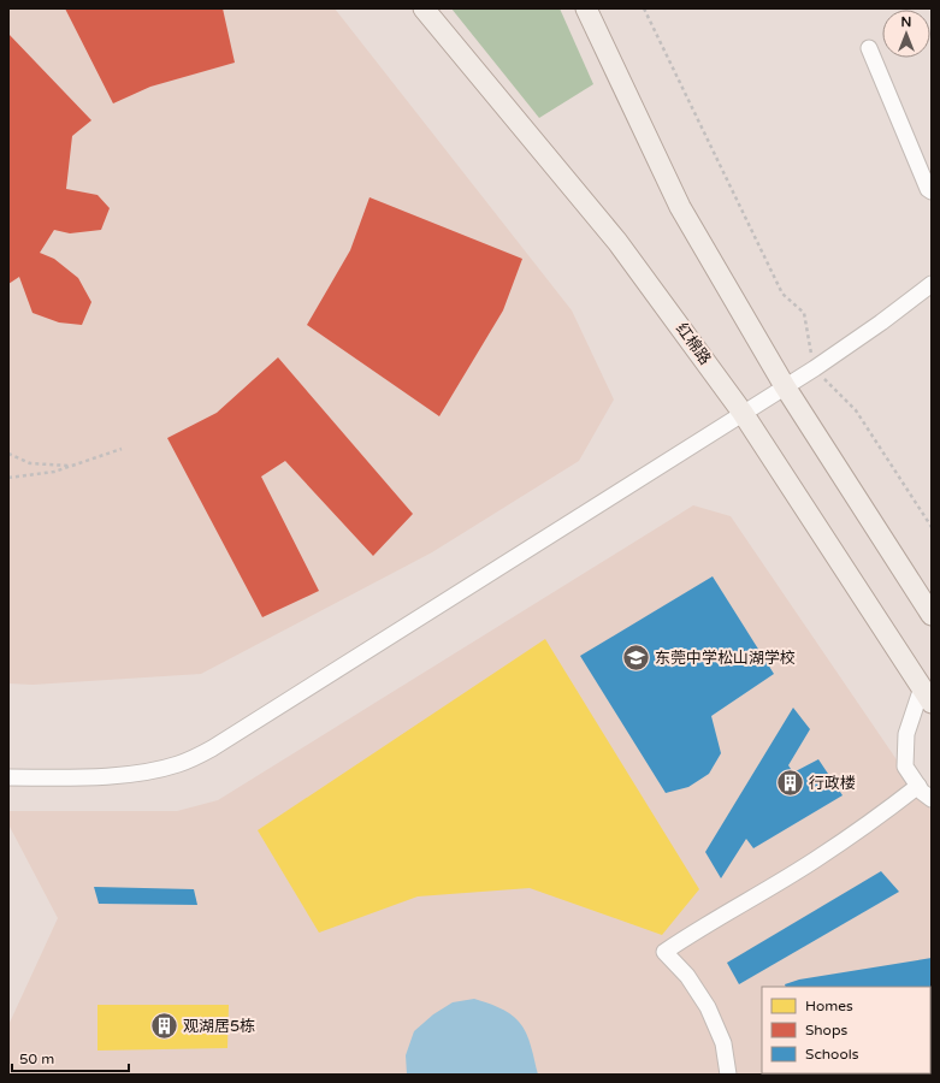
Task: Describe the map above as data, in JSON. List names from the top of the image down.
{
  "streets": {
    "main road": ["红棉路"]
  },
  "places": {
    "school or university": ["东莞中学松山湖学校"],
    "building": ["行政楼", "观湖居5栋"]
  },
  "legend": ["Homes", "Shops", "Schools"],
  "scale_bar": "50 m",
  "north": "top"
}
